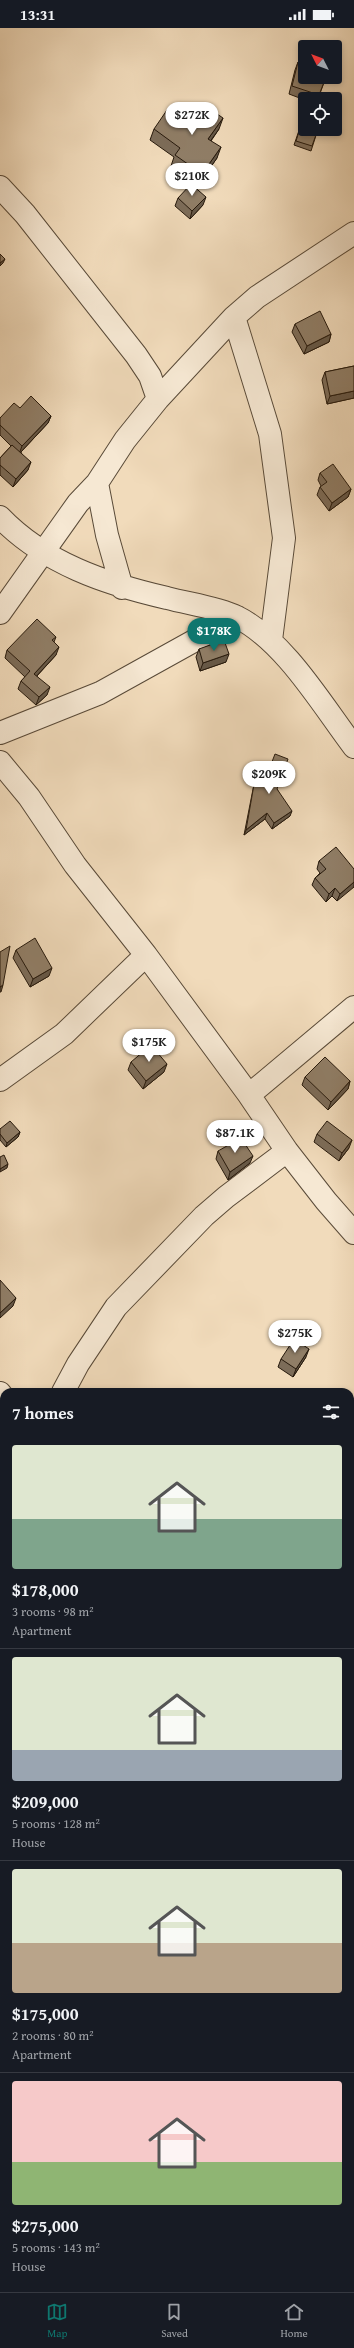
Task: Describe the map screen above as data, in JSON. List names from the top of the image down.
{
  "north": "top left",
  "page": {
    "status": "13:31",
    "price": [
      "$272K",
      "$210K",
      "$178K",
      "$209K",
      "$175K",
      "$87.1K",
      "$275K"
    ],
    "heading": "7 homes",
    "list": [
      {
        "name": "$178,000",
        "note": "3 rooms · 98 m² · Apartment"
      },
      {
        "name": "$209,000",
        "note": "5 rooms · 128 m² · House"
      },
      {
        "name": "$175,000",
        "note": "2 rooms · 80 m² · Apartment"
      },
      {
        "name": "$275,000",
        "note": "5 rooms · 143 m² · House"
      }
    ],
    "tabs": ["Map", "Saved", "Home"]
  }
}
